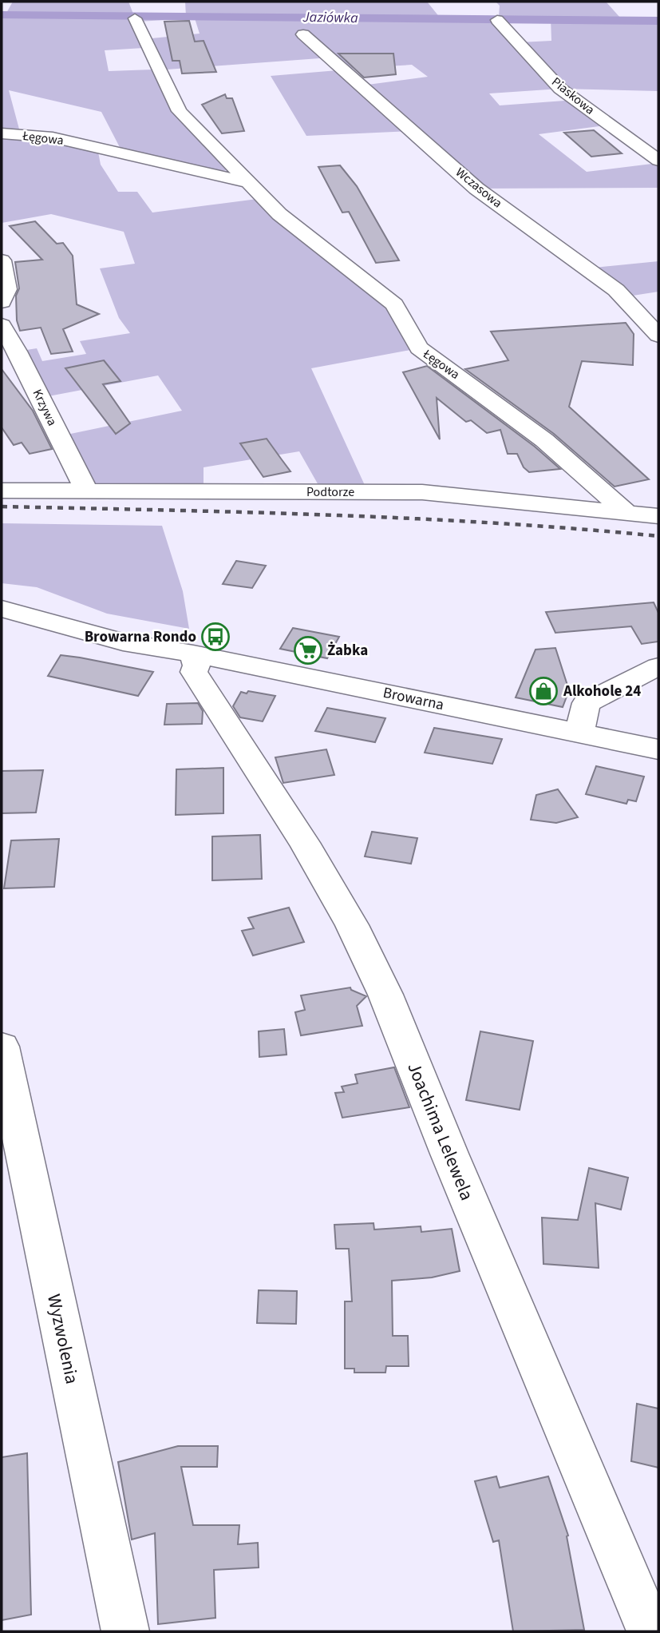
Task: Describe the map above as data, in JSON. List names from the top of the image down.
{
  "streets": {
    "street": [
      "Piaskowa",
      "Łęgowa",
      "Wczasowa",
      "Krzywa",
      "Podtorze",
      "Browarna",
      "Joachima Lelewela",
      "Wyzwolenia"
    ]
  },
  "crossings": [
    ["Łęgowa", "Podtorze"],
    ["Krzywa", "Podtorze"],
    ["Browarna", "Joachima Lelewela"]
  ],
  "water": ["Jaziówka"],
  "places": {
    "bus stop": ["Browarna Rondo"],
    "supermarket": ["Żabka"],
    "shop": ["Alkohole 24"]
  }
}
